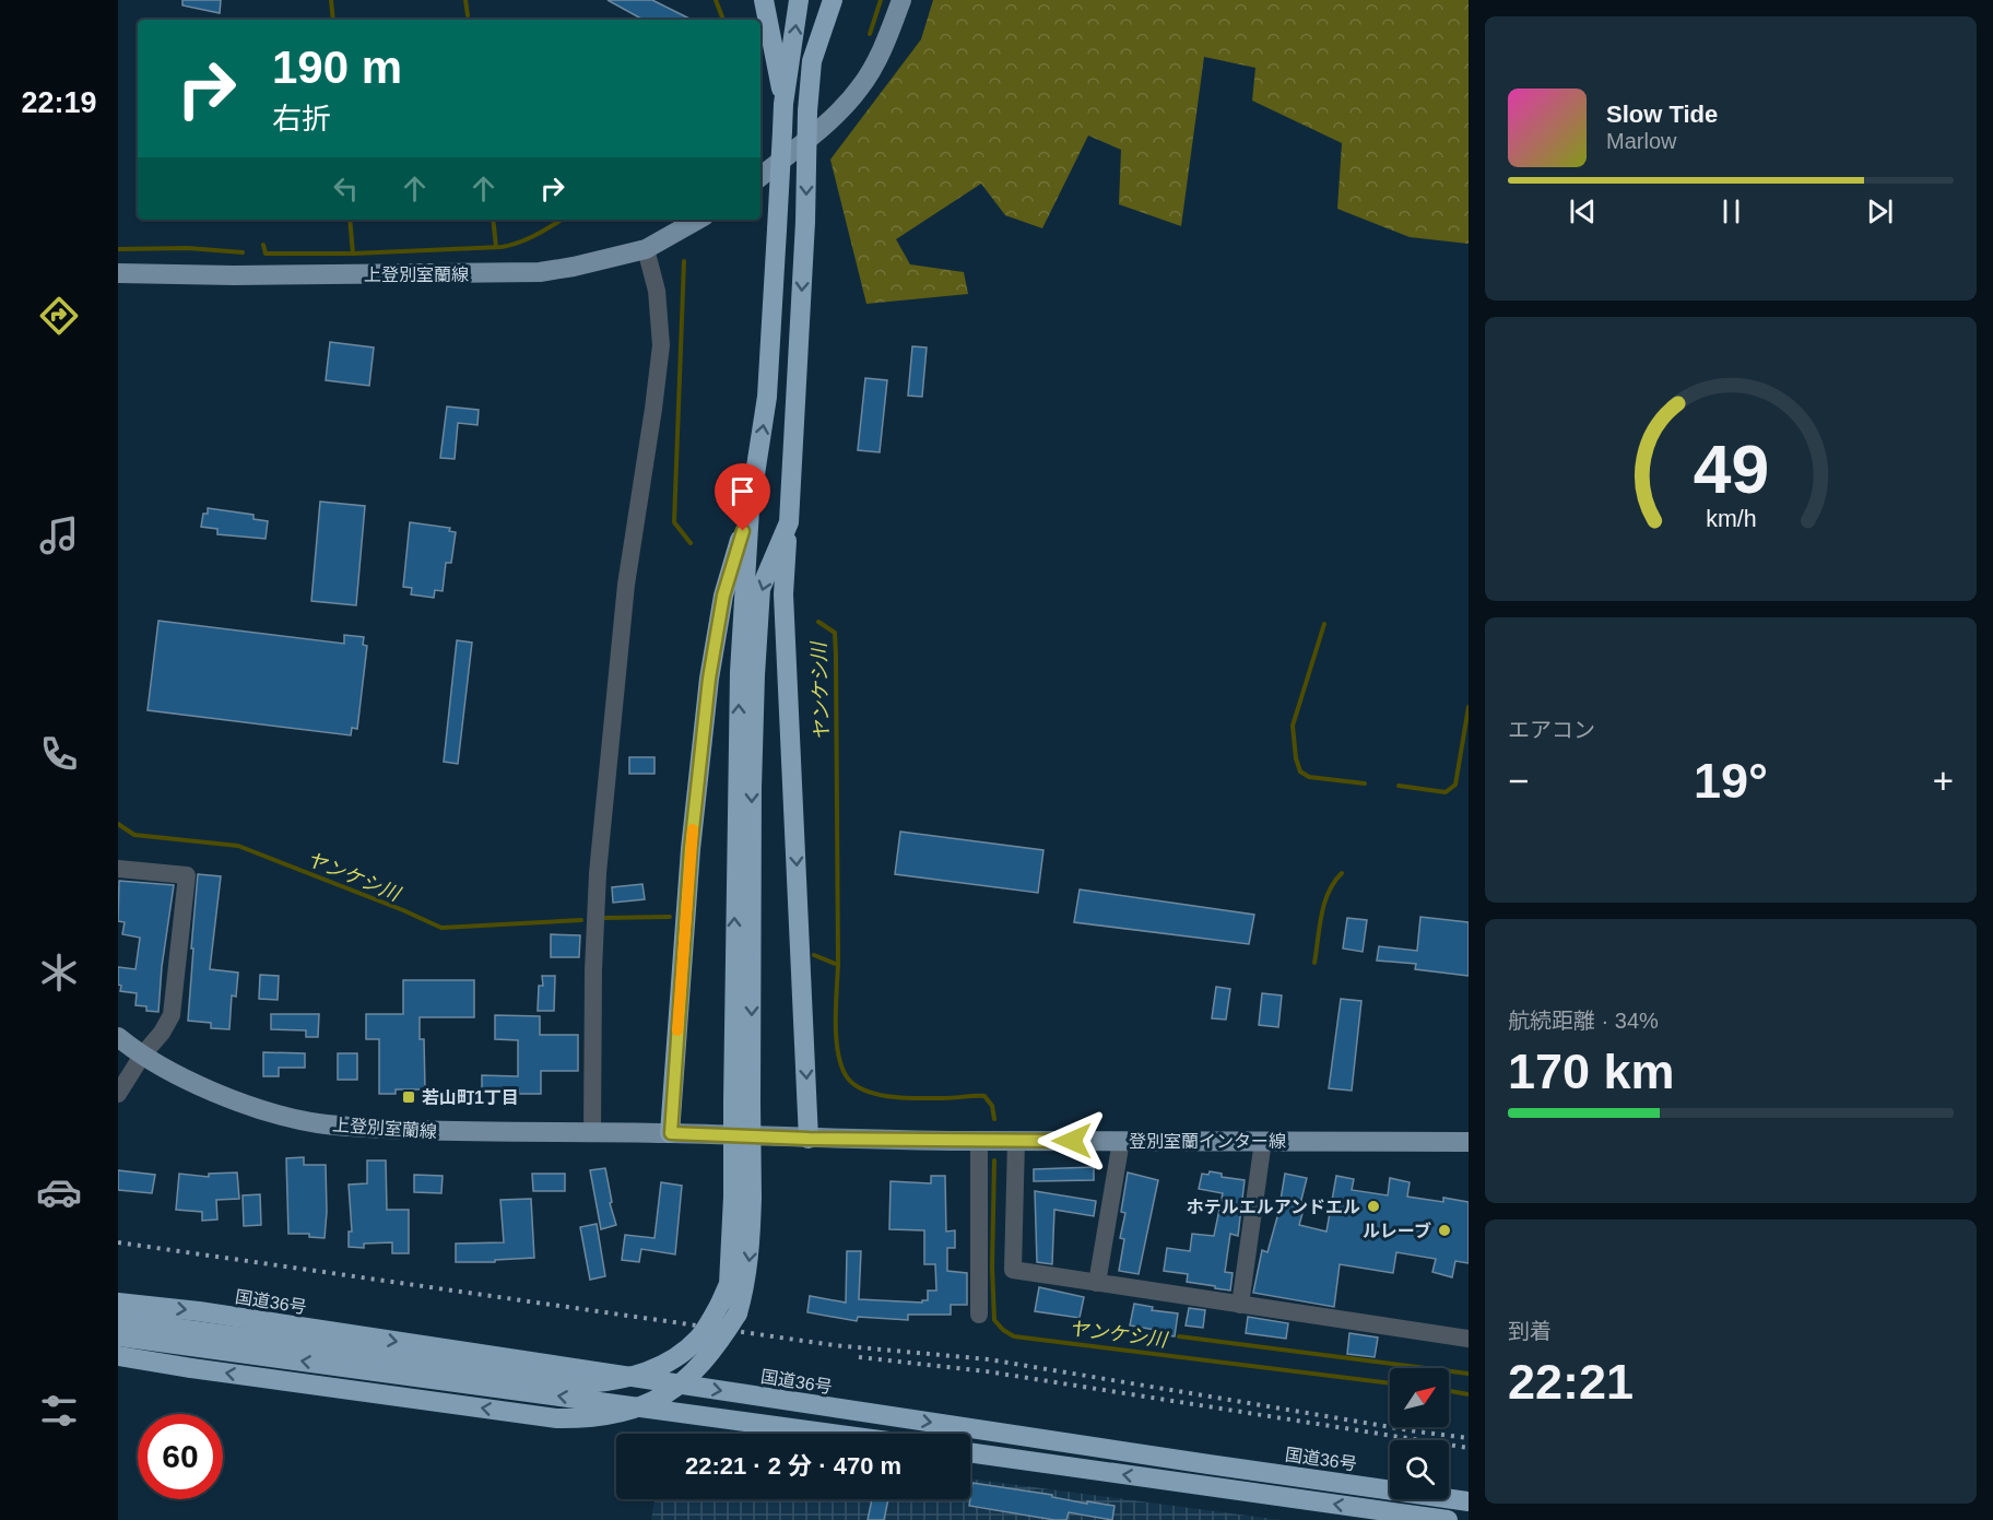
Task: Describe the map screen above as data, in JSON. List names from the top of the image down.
{
  "streets": {
    "highway": ["国道36号"],
    "main road": ["上登別室蘭線", "登別室蘭インター線"]
  },
  "crossings": [
    ["上登別室蘭線", "登別室蘭インター線"]
  ],
  "water": ["ヤンケシ川"],
  "places": {
    "transit": ["若山町1丁目"],
    "other": ["ホテルエルアンドエル", "ルレーブ"]
  },
  "north": "top right",
  "page": {
    "tabs": "22:19",
    "turn": ["190 m", "右折"],
    "song": ["Slow Tide", "Marlow"],
    "tile": [
      "エアコン",
      ["航続距離 · 34%", "170 km"],
      ["到着", "22:21"]
    ],
    "heat": ["−", "19°", "+"],
    "limit": "60",
    "trip": "22:21 · 2 分 · 470 m",
    "gauge": ["49", "km/h"]
  }
}
